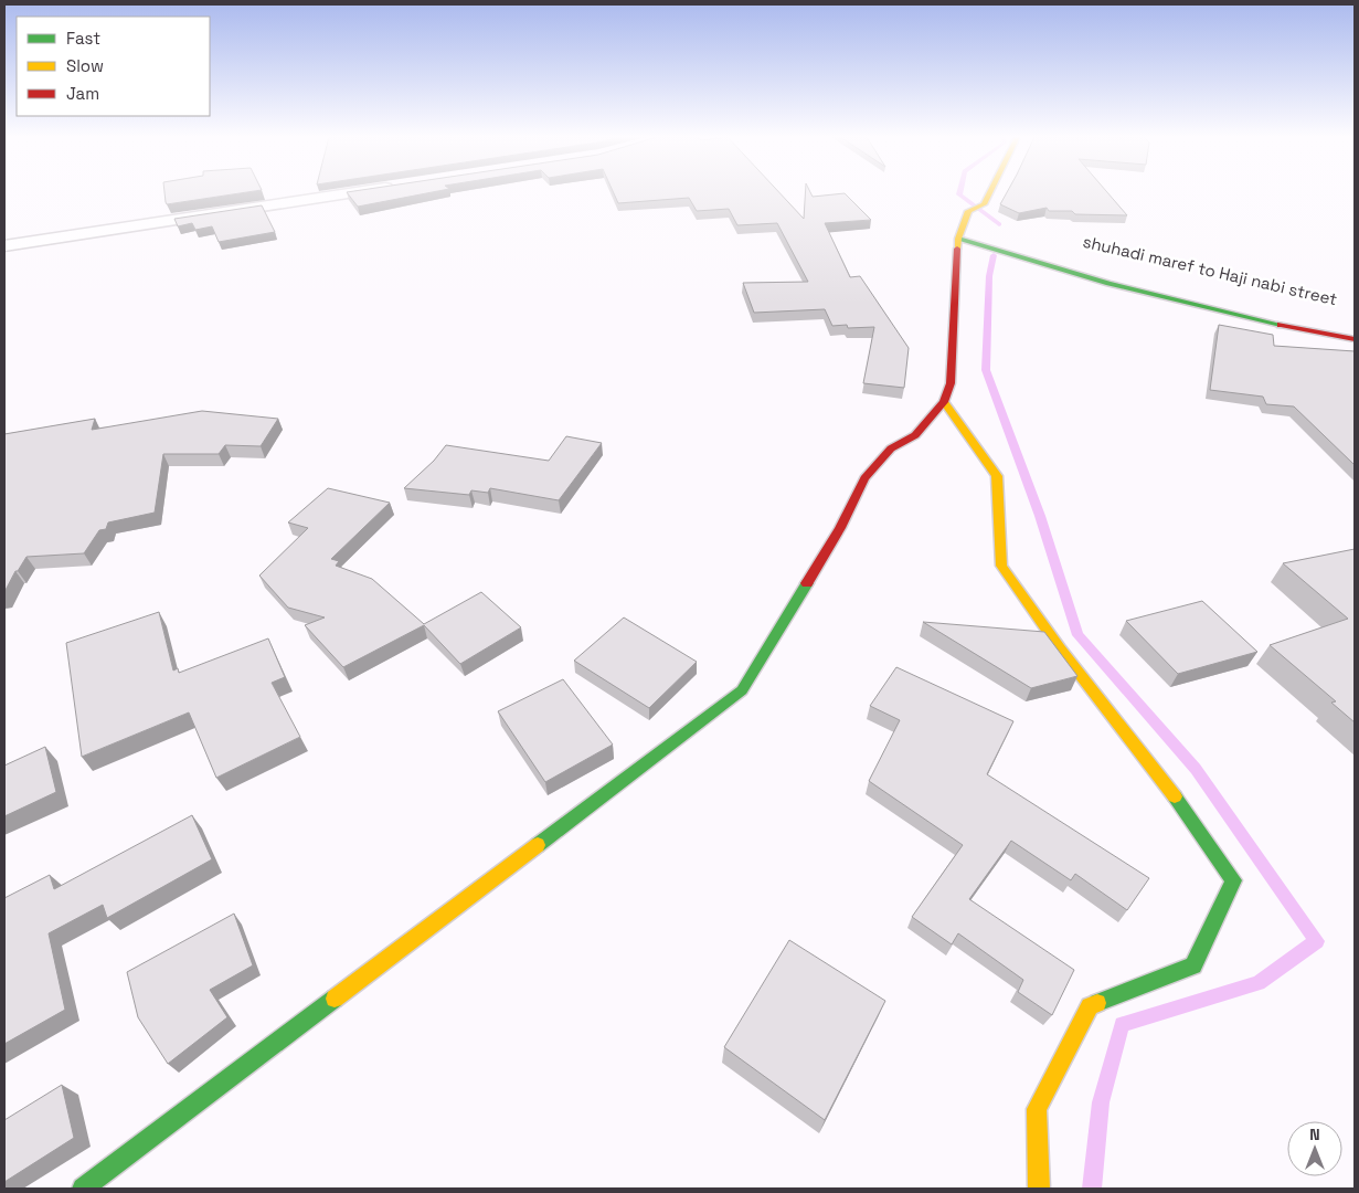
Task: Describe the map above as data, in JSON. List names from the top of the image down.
{
  "legend": ["Fast", "Slow", "Jam"],
  "north": "top"
}
